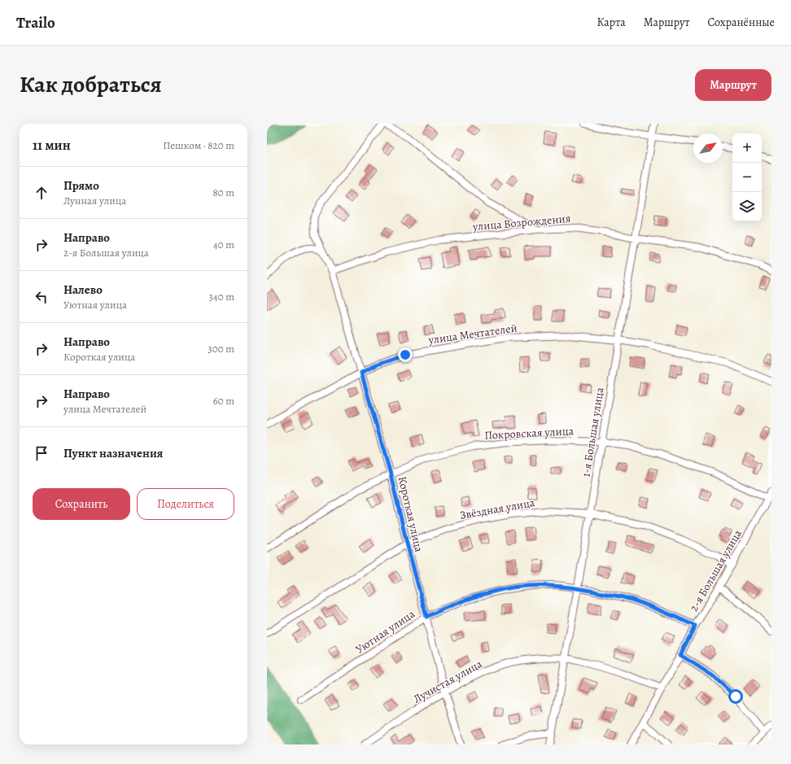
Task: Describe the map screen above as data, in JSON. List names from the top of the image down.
{
  "streets": {
    "street": [
      "улица Возрождения",
      "улица Мечтателей",
      "1-я Большая улица",
      "Покровская улица",
      "Звёздная улица",
      "Короткая улица",
      "2-я Большая улица",
      "Уютная улица",
      "Лучистая улица"
    ]
  },
  "crossings": [
    ["улица Возрождения", "1-я Большая улица"],
    ["улица Возрождения", "Короткая улица"],
    ["улица Мечтателей", "1-я Большая улица"],
    ["улица Мечтателей", "Короткая улица"],
    ["1-я Большая улица", "Покровская улица"],
    ["1-я Большая улица", "Звёздная улица"],
    ["1-я Большая улица", "Уютная улица"],
    ["1-я Большая улица", "Лучистая улица"],
    ["Покровская улица", "Короткая улица"],
    ["Покровская улица", "2-я Большая улица"],
    ["Звёздная улица", "Короткая улица"],
    ["Звёздная улица", "2-я Большая улица"],
    ["Короткая улица", "Уютная улица"],
    ["Короткая улица", "Лучистая улица"],
    ["2-я Большая улица", "Уютная улица"],
    ["2-я Большая улица", "Лучистая улица"]
  ],
  "north": "top right",
  "page": {
    "header": "Trailo",
    "nav": ["Карта", "Маршрут", "Сохранённые"],
    "title": "Как добраться",
    "buttons": [
      "Маршрут",
      ["Сохранить", "Поделиться"]
    ],
    "heading": ["11 мин", "Пешком · 820 m"],
    "map_buttons": ["+", "−"],
    "list": [
      ["Прямо", "Лунная улица", "80 m"],
      ["Направо", "2-я Большая улица", "40 m"],
      ["Налево", "Уютная улица", "340 m"],
      ["Направо", "Короткая улица", "300 m"],
      ["Направо", "улица Мечтателей", "60 m"],
      "Пункт назначения"
    ]
  }
}
